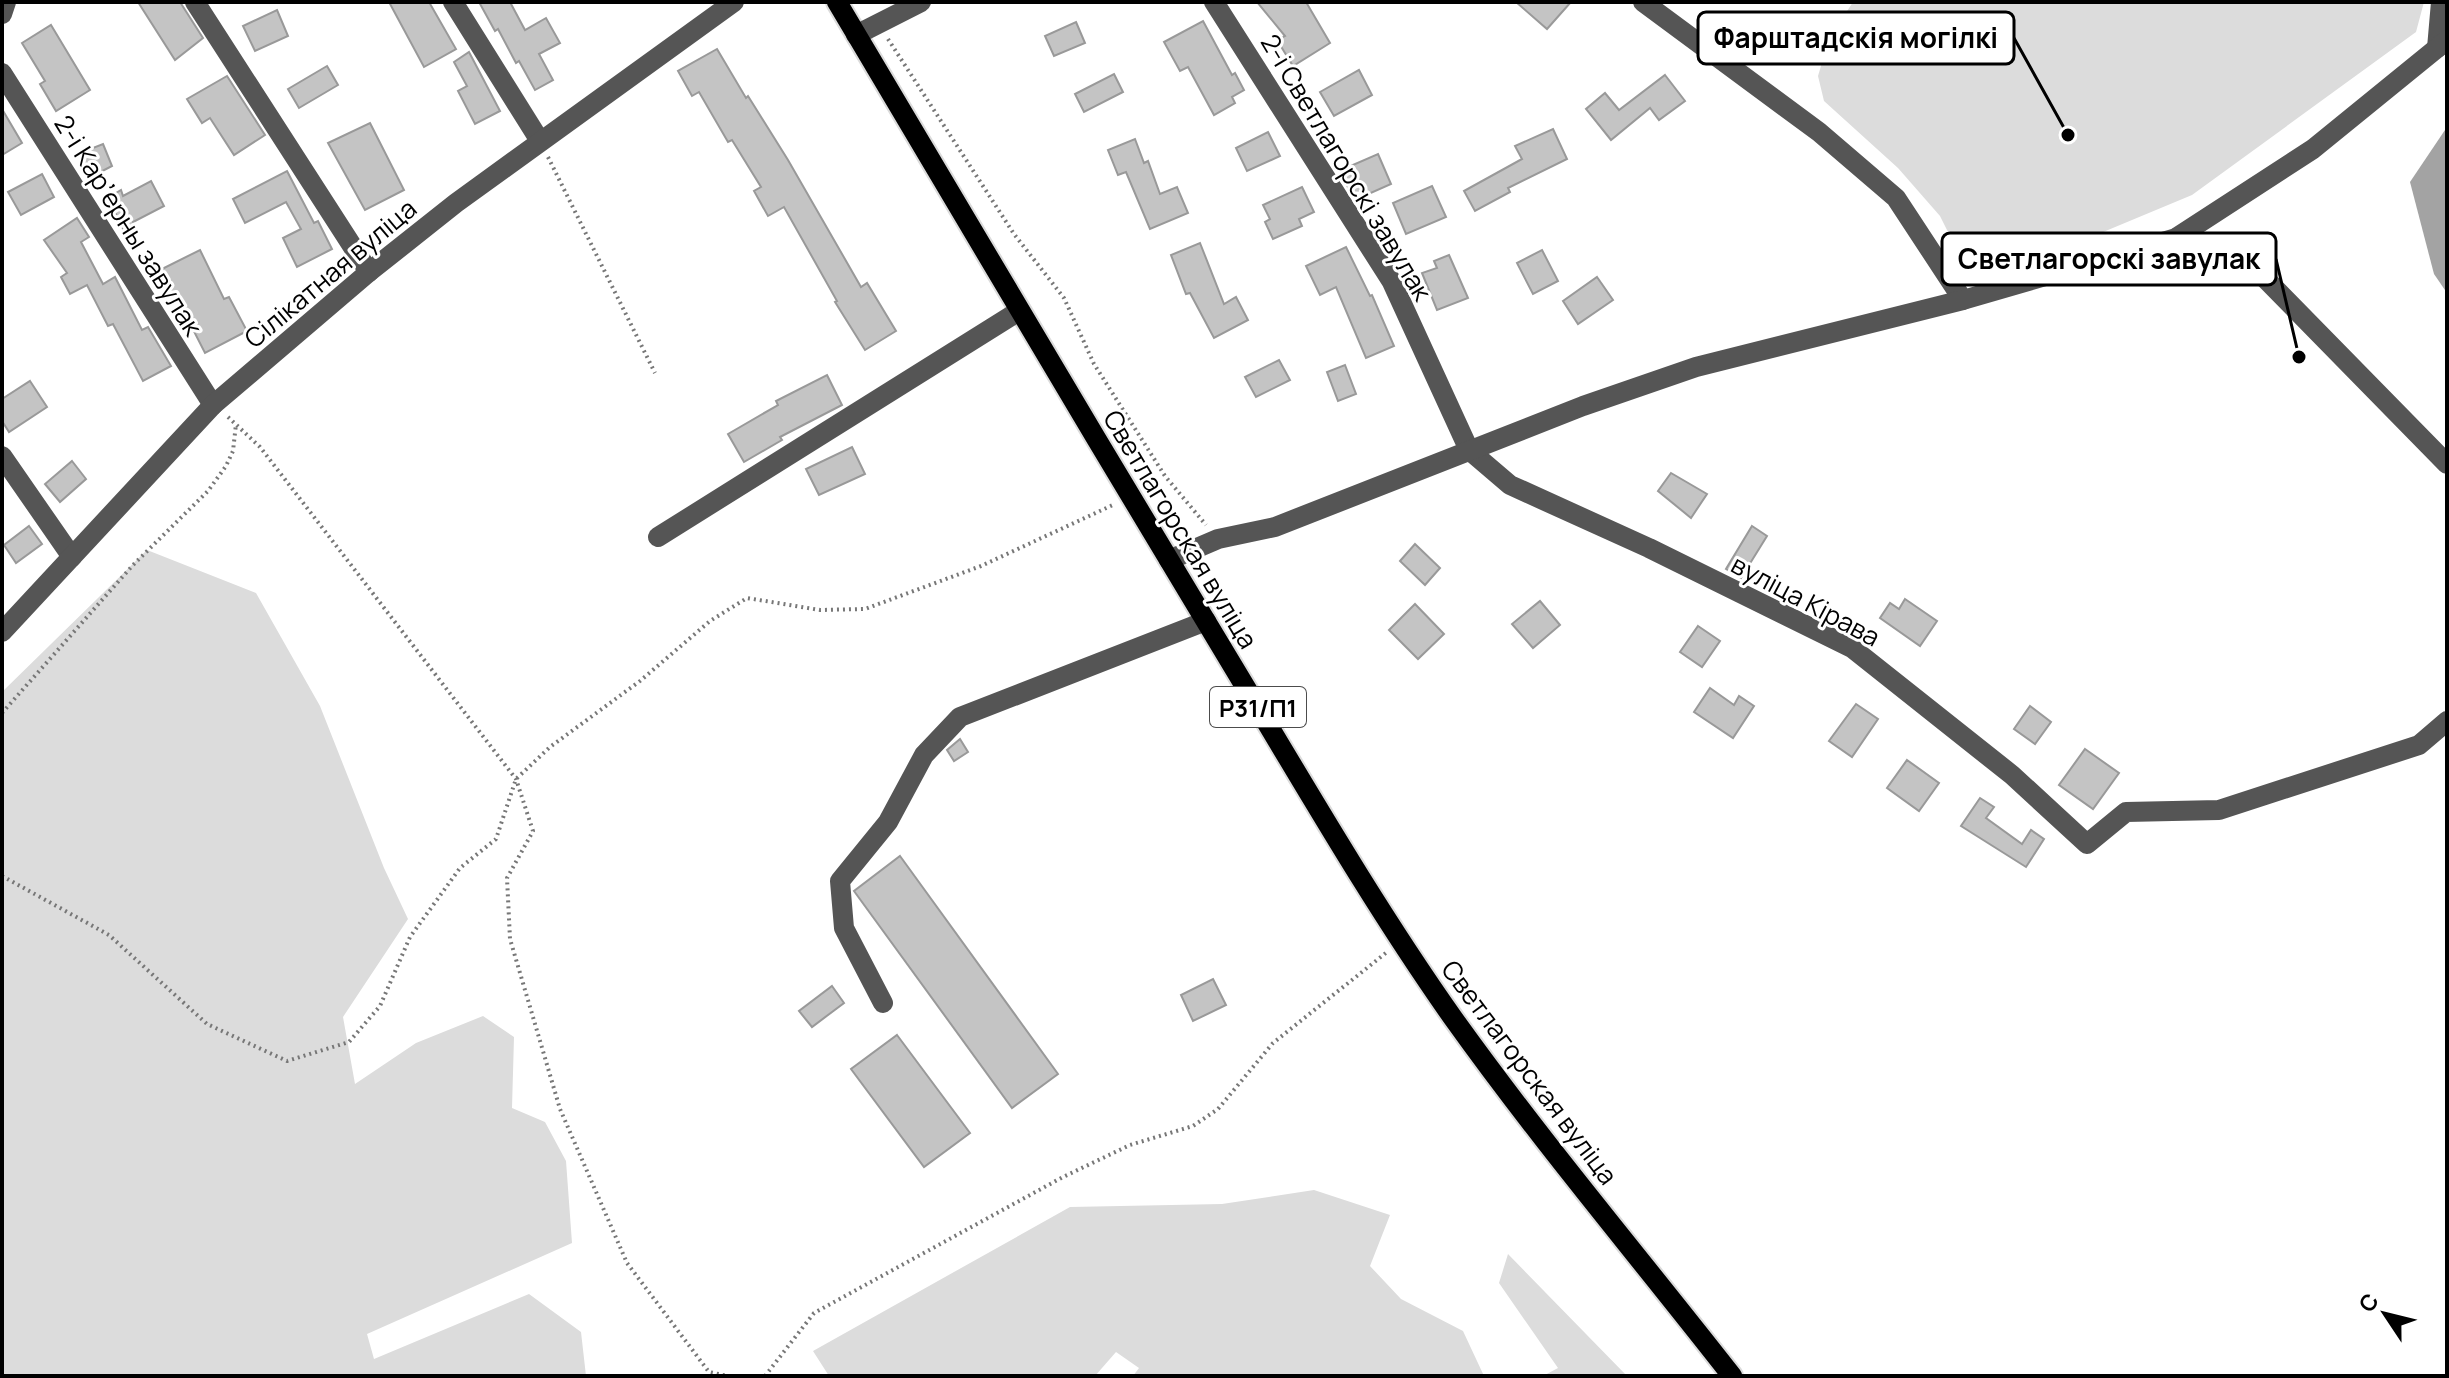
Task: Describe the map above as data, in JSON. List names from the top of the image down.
{
  "streets": {
    "main road": ["Светлагорская вуліца", "Р31/П1"],
    "street": [
      "2-і Светлагорскі завулак",
      "2-і Карʼерны завулак",
      "Сілікатная вуліца",
      "вуліца Кірава"
    ]
  },
  "crossings": [
    ["2-і Светлагорскі завулак", "вуліца Кірава"],
    ["2-і Карʼерны завулак", "Сілікатная вуліца"]
  ],
  "places": ["Фарштадскія могілкі", "Светлагорскі завулак"],
  "north": "top left"
}
